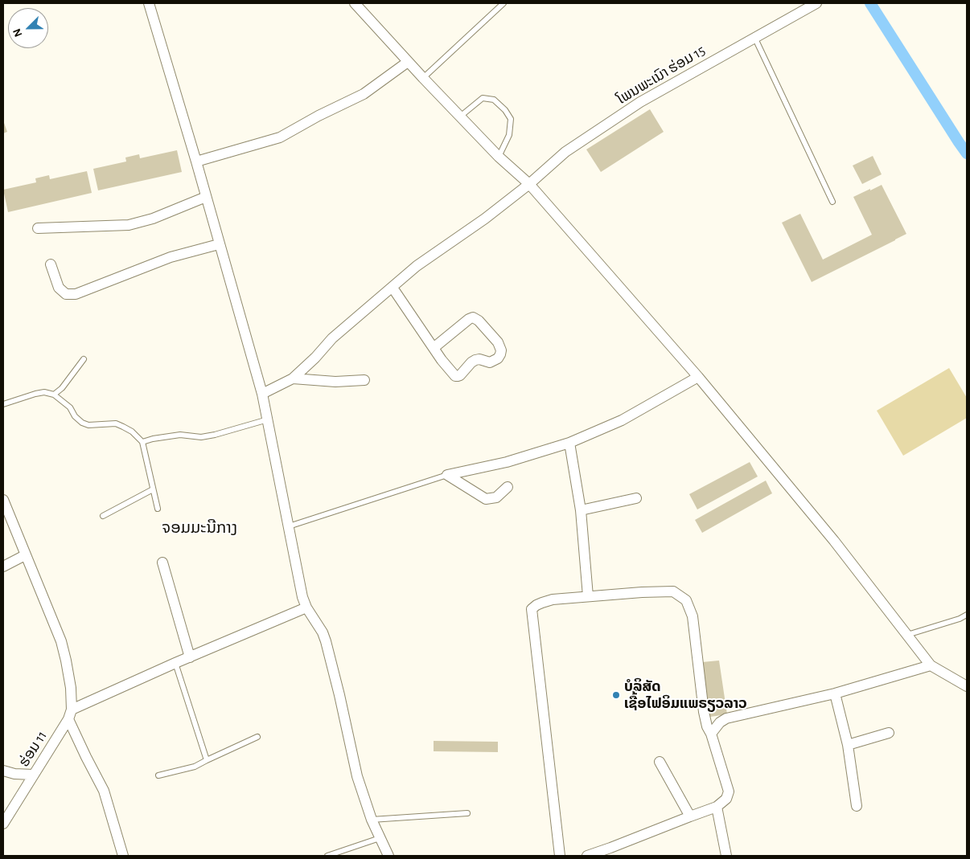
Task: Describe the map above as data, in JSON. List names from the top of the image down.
{
  "streets": {
    "street": ["ໂພນພະເນົາ ຮ່ອມ 15", "ຮ່ອມ 11"]
  },
  "districts": ["ຈອມມະນີກາງ"],
  "places": ["ບໍລິສັດ ເຊື້ອໄຟອິມແພຣຽວລາວ"],
  "north": "bottom left"
}
